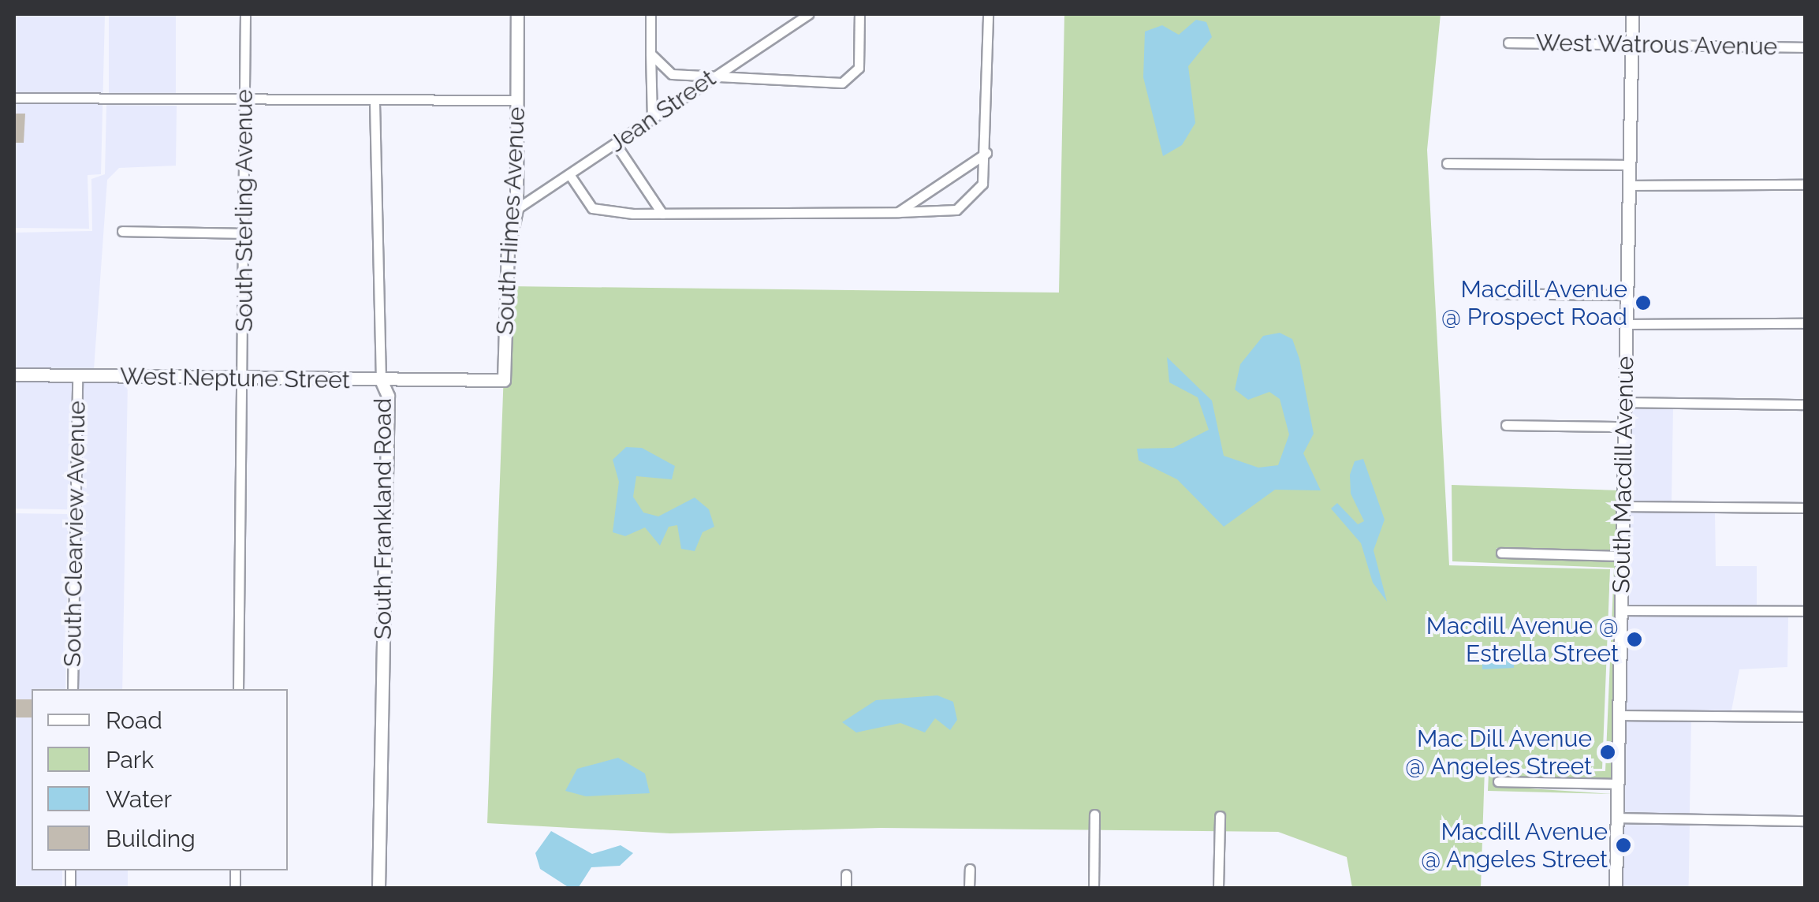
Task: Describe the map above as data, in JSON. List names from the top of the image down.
{
  "streets": {
    "street": [
      "West Watrous Avenue",
      "Jean Street",
      "South Sterling Avenue",
      "South Himes Avenue",
      "West Neptune Street",
      "South Macdill Avenue",
      "South Frankland Road",
      "South Clearview Avenue"
    ]
  },
  "crossings": [
    ["West Watrous Avenue", "South Macdill Avenue"],
    ["Jean Street", "South Himes Avenue"],
    ["South Sterling Avenue", "West Neptune Street"],
    ["South Himes Avenue", "West Neptune Street"],
    ["West Neptune Street", "South Frankland Road"],
    ["West Neptune Street", "South Clearview Avenue"]
  ],
  "places": [
    "Macdill Avenue @ Prospect Road",
    "Macdill Avenue @ Estrella Street",
    "Mac Dill Avenue @ Angeles Street",
    "Macdill Avenue @ Angeles Street"
  ],
  "legend": [
    "Road",
    "Park",
    "Water",
    "Building"
  ]
}
